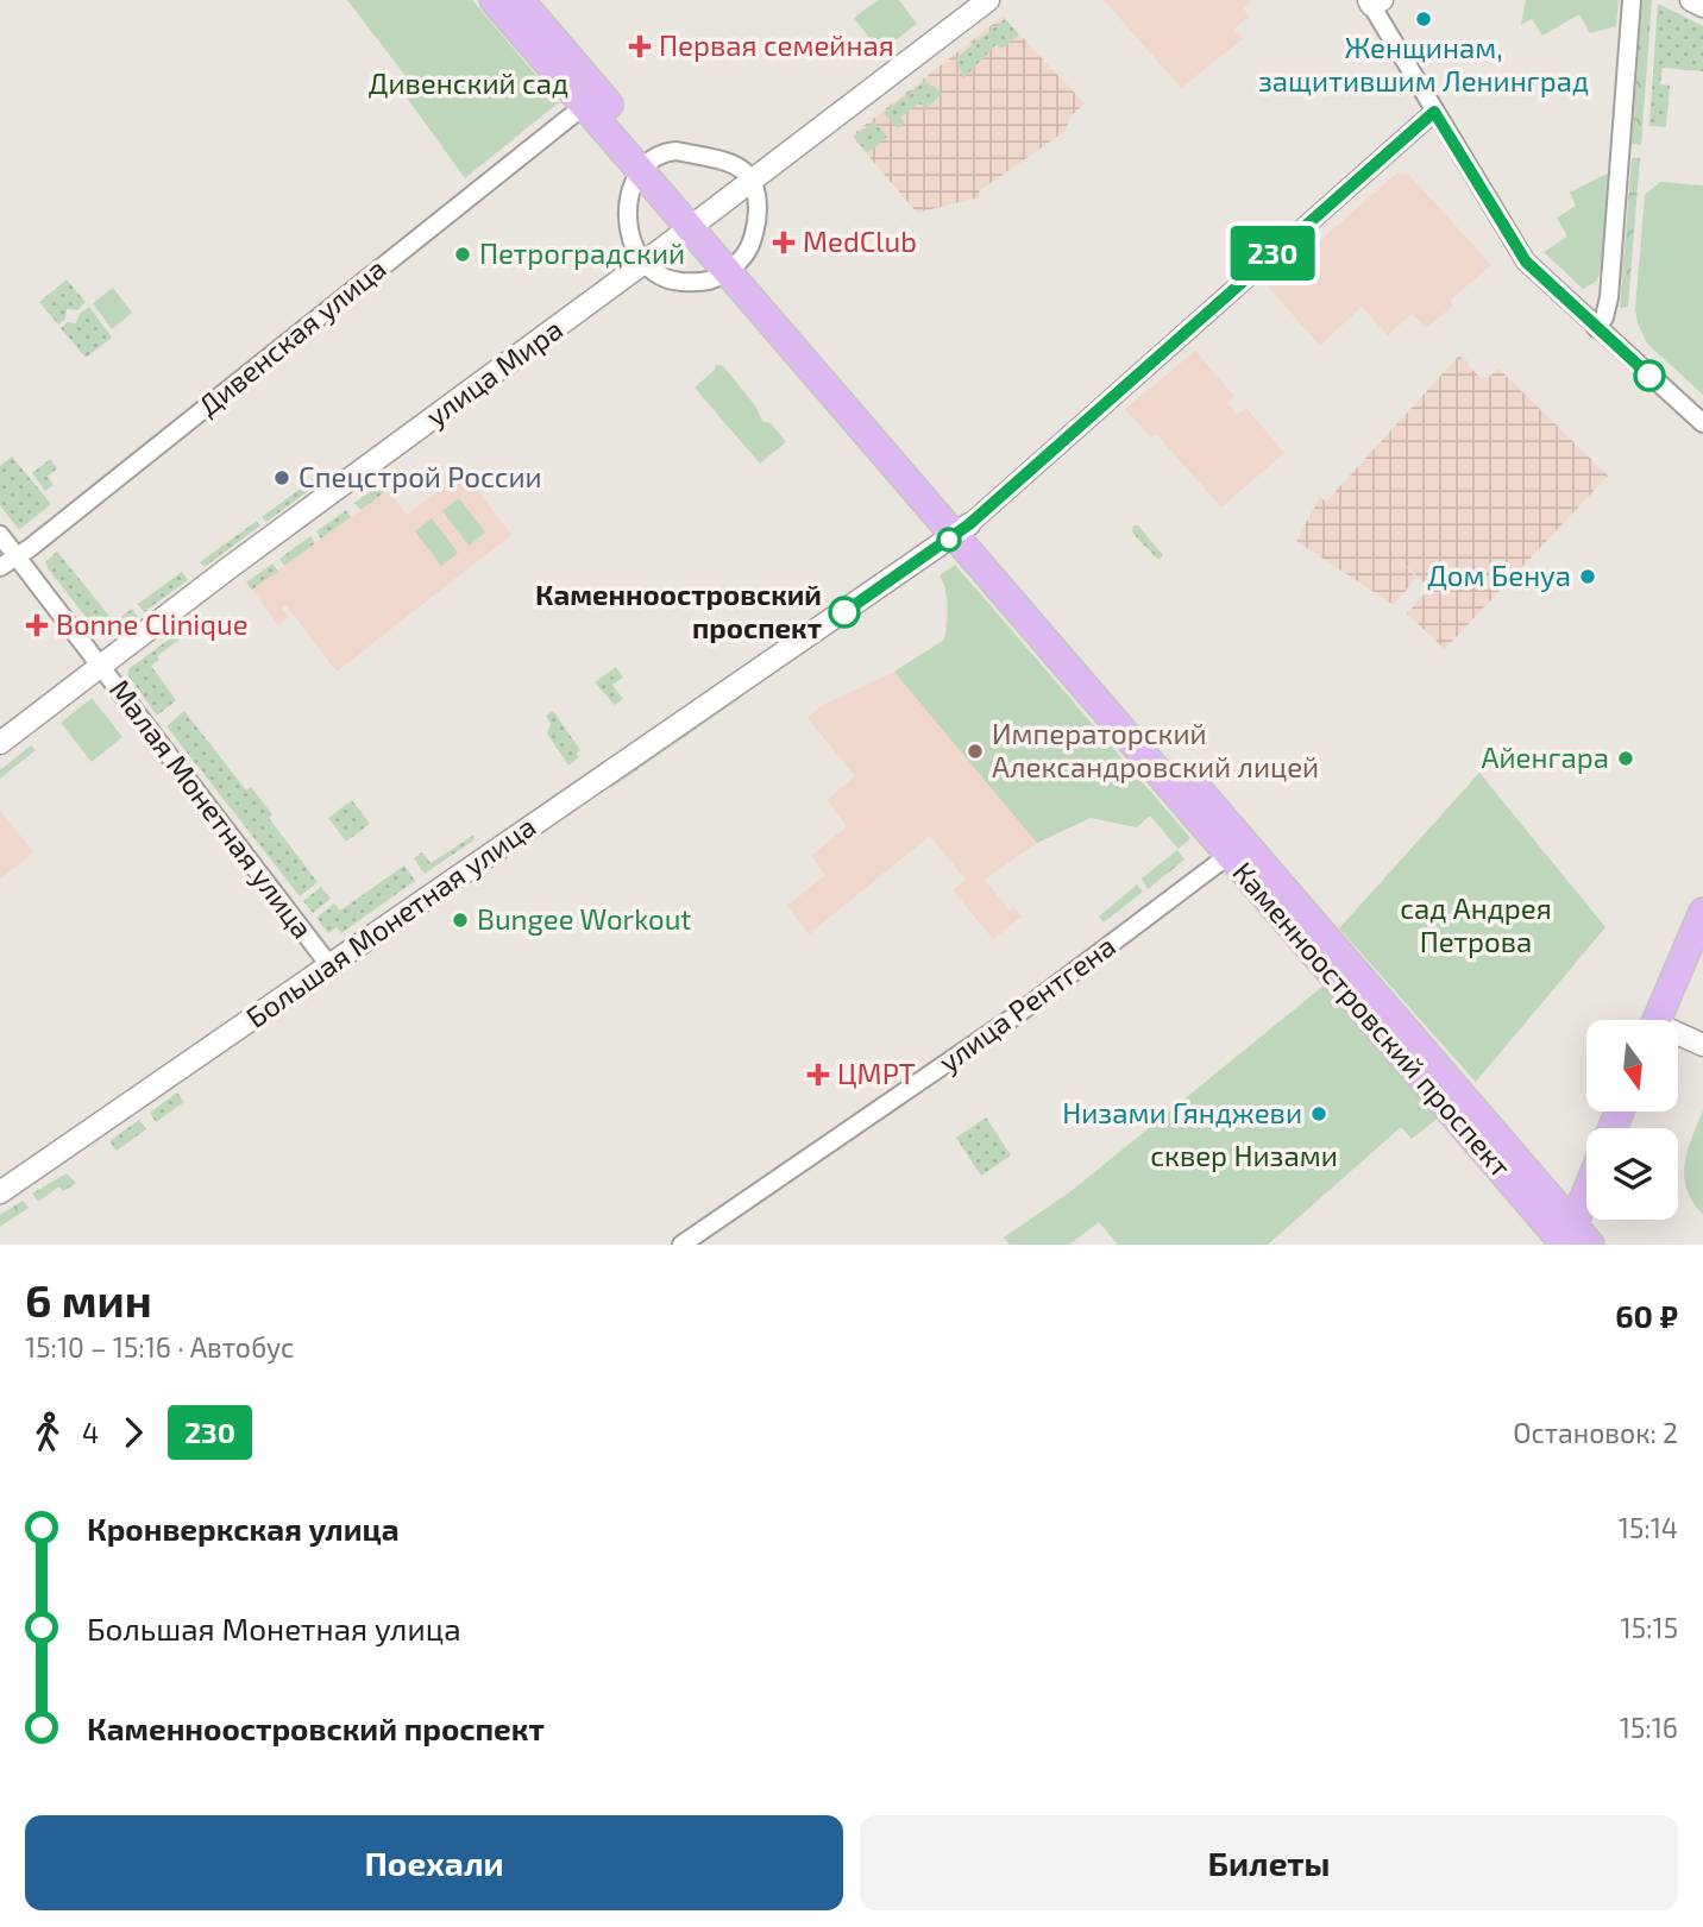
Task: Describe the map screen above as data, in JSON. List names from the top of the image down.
{
  "streets": {
    "main road": ["Каменноостровский проспект"],
    "street": [
      "Дивенская улица",
      "улица Мира",
      "Малая Монетная улица",
      "Большая Монетная улица",
      "улица Рентгена"
    ]
  },
  "crossings": [
    ["Дивенская улица", "Малая Монетная улица"],
    ["Дивенская улица", "Каменноостровский проспект"],
    ["улица Мира", "Малая Монетная улица"],
    ["улица Мира", "Каменноостровский проспект"],
    ["Малая Монетная улица", "Большая Монетная улица"],
    ["Большая Монетная улица", "Каменноостровский проспект"],
    ["улица Рентгена", "Каменноостровский проспект"]
  ],
  "parks": ["Дивенский сад", "сад Андрея Петрова", "сквер Низами"],
  "places": {
    "other": [
      "Женщинам, защитившим Ленинград",
      "Петроградский",
      "Спецстрой России",
      "Дом Бенуа",
      "Каменноостровский проспект",
      "Императорский Александровский лицей",
      "Айенгара",
      "Bungee Workout",
      "Низами Гянджеви"
    ],
    "health": [
      "Первая семейная",
      "MedClub",
      "Bonne Clinique",
      "ЦМРТ"
    ]
  },
  "lines": ["bus line 230"],
  "north": "bottom",
  "page": {
    "on_map": "230",
    "heading": ["6 мин", "15:10 – 15:16 · Автобус", "60 ₽"],
    "legs": ["4", "230", "Остановок: 2"],
    "list": [
      {
        "name": "Кронверкская улица",
        "value": "15:14"
      },
      {
        "name": "Большая Монетная улица",
        "value": "15:15"
      },
      {
        "name": "Каменноостровский проспект",
        "value": "15:16"
      }
    ],
    "buttons": ["Поехали", "Билеты"]
  }
}
